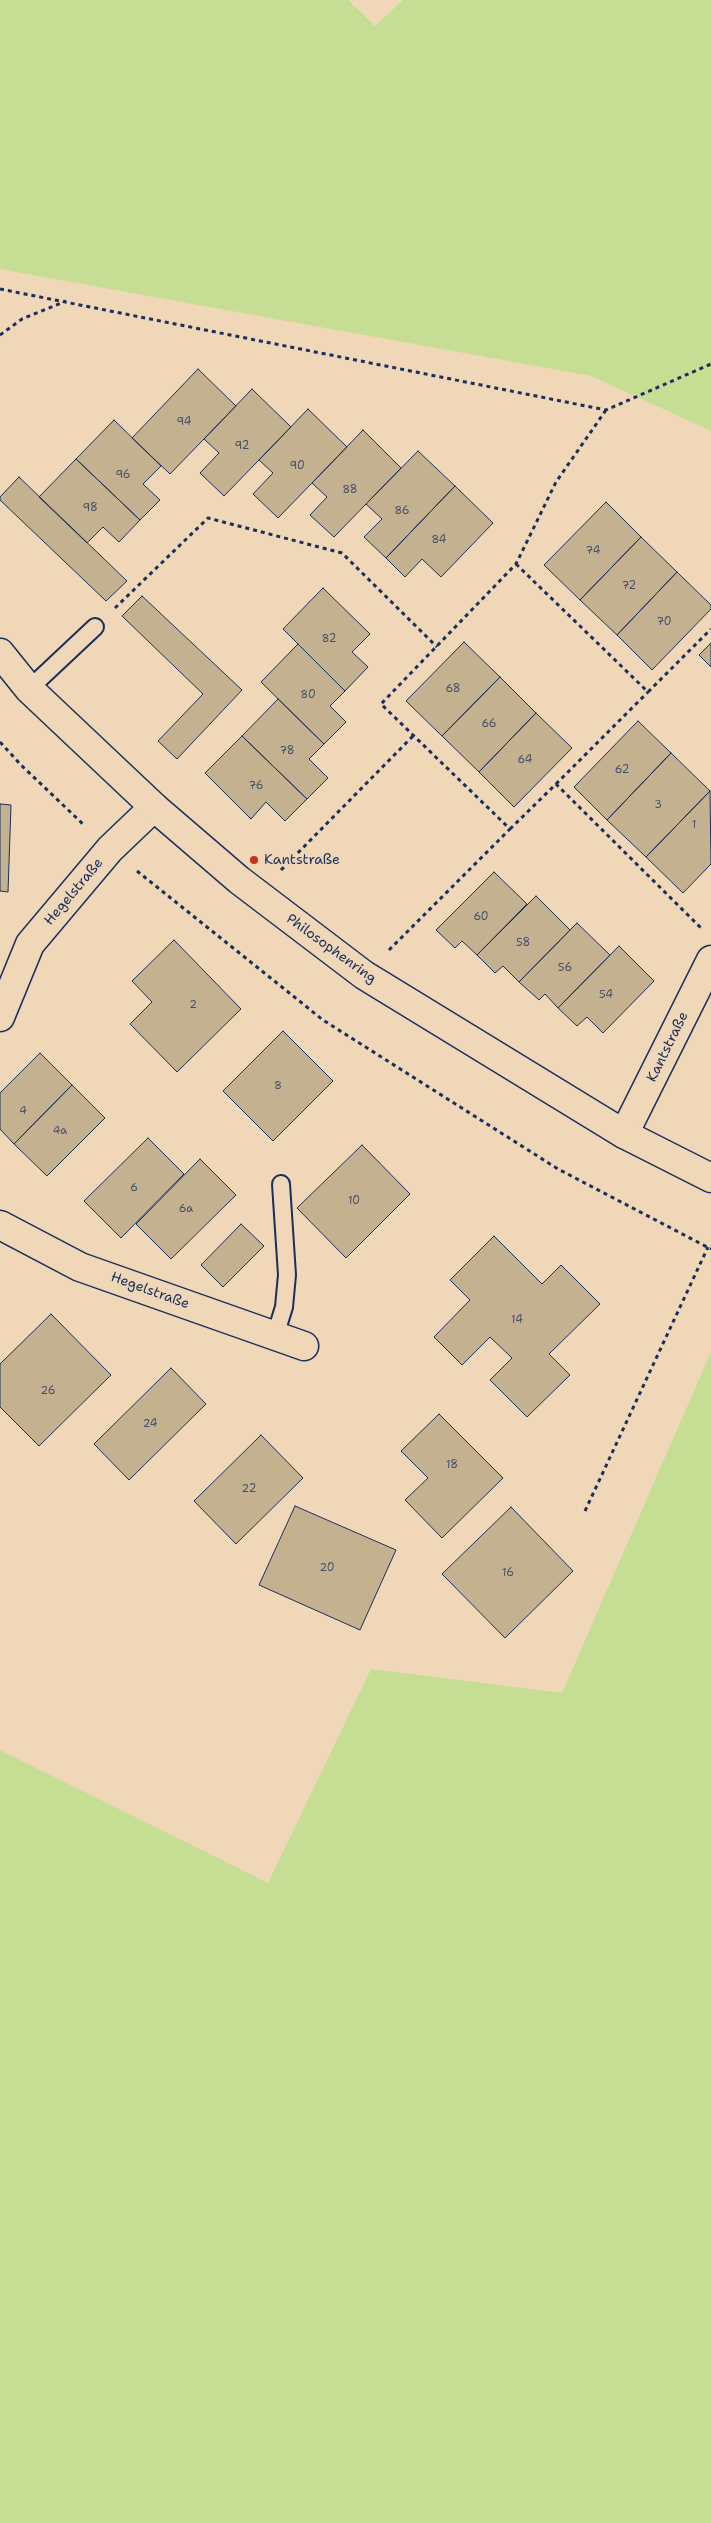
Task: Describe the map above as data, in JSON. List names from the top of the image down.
{
  "streets": {
    "street": ["Hegelstraße", "Philosophenring", "Kantstraße"]
  },
  "crossings": [
    ["Hegelstraße", "Philosophenring"],
    ["Philosophenring", "Kantstraße"]
  ],
  "places": ["Kantstraße"],
  "house_numbers": [
    "94",
    "92",
    "90",
    "96",
    "88",
    "98",
    "86",
    "84",
    "74",
    "72",
    "70",
    "82",
    "68",
    "80",
    "66",
    "78",
    "64",
    "62",
    "76",
    "3",
    "1",
    "60",
    "58",
    "56",
    "54",
    "2",
    "8",
    "4",
    "4a",
    "6",
    "10",
    "6a",
    "14",
    "26",
    "24",
    "18",
    "22",
    "20",
    "16"
  ]
}
